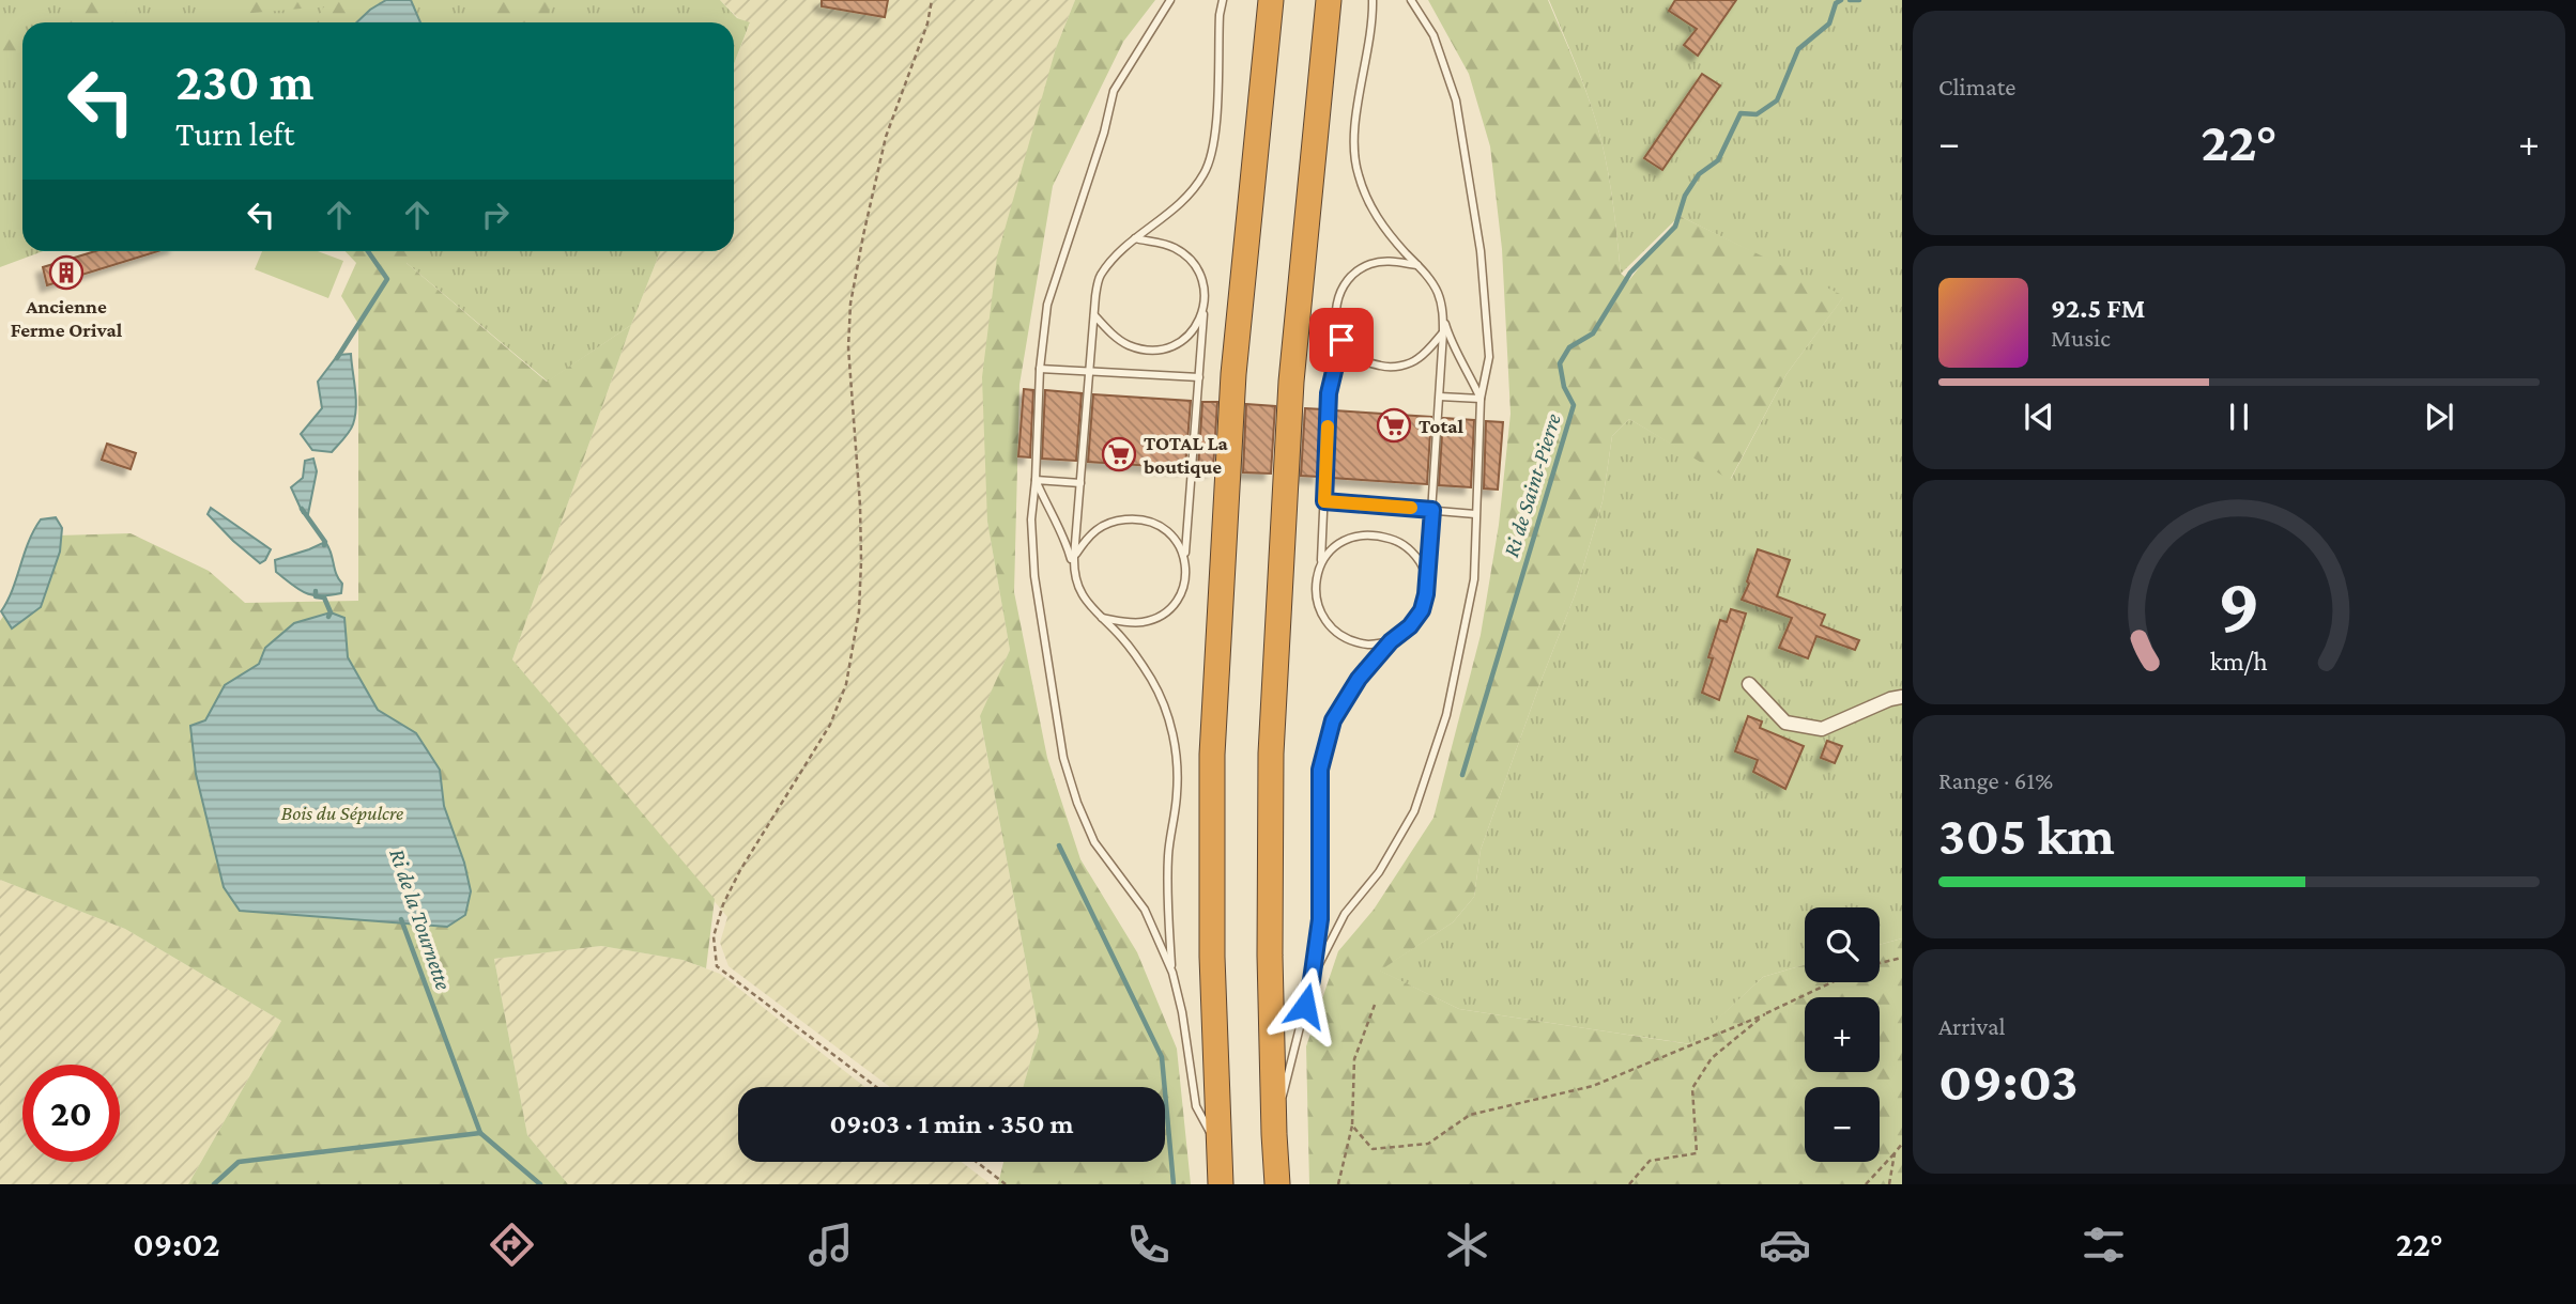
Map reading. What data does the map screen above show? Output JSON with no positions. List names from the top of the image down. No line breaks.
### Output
{"water":["Ri de Saint-Pierre","Ri de la Tournette"],"parks":["Bois du Sépulcre"],"places":{"building":["Ancienne Ferme Orival"],"supermarket":["Total","TOTAL La boutique"]},"page":{"tile":["Climate",["Range · 61%","305 km"],["Arrival","09:03"]],"turn":["230 m","Turn left"],"heat":["−","22°","+"],"song":["92.5 FM","Music"],"map_buttons":["+","−"],"limit":"20","trip":"09:03 · 1 min · 350 m","tabs":["09:02","22°"],"gauge":["9","km/h"]}}
